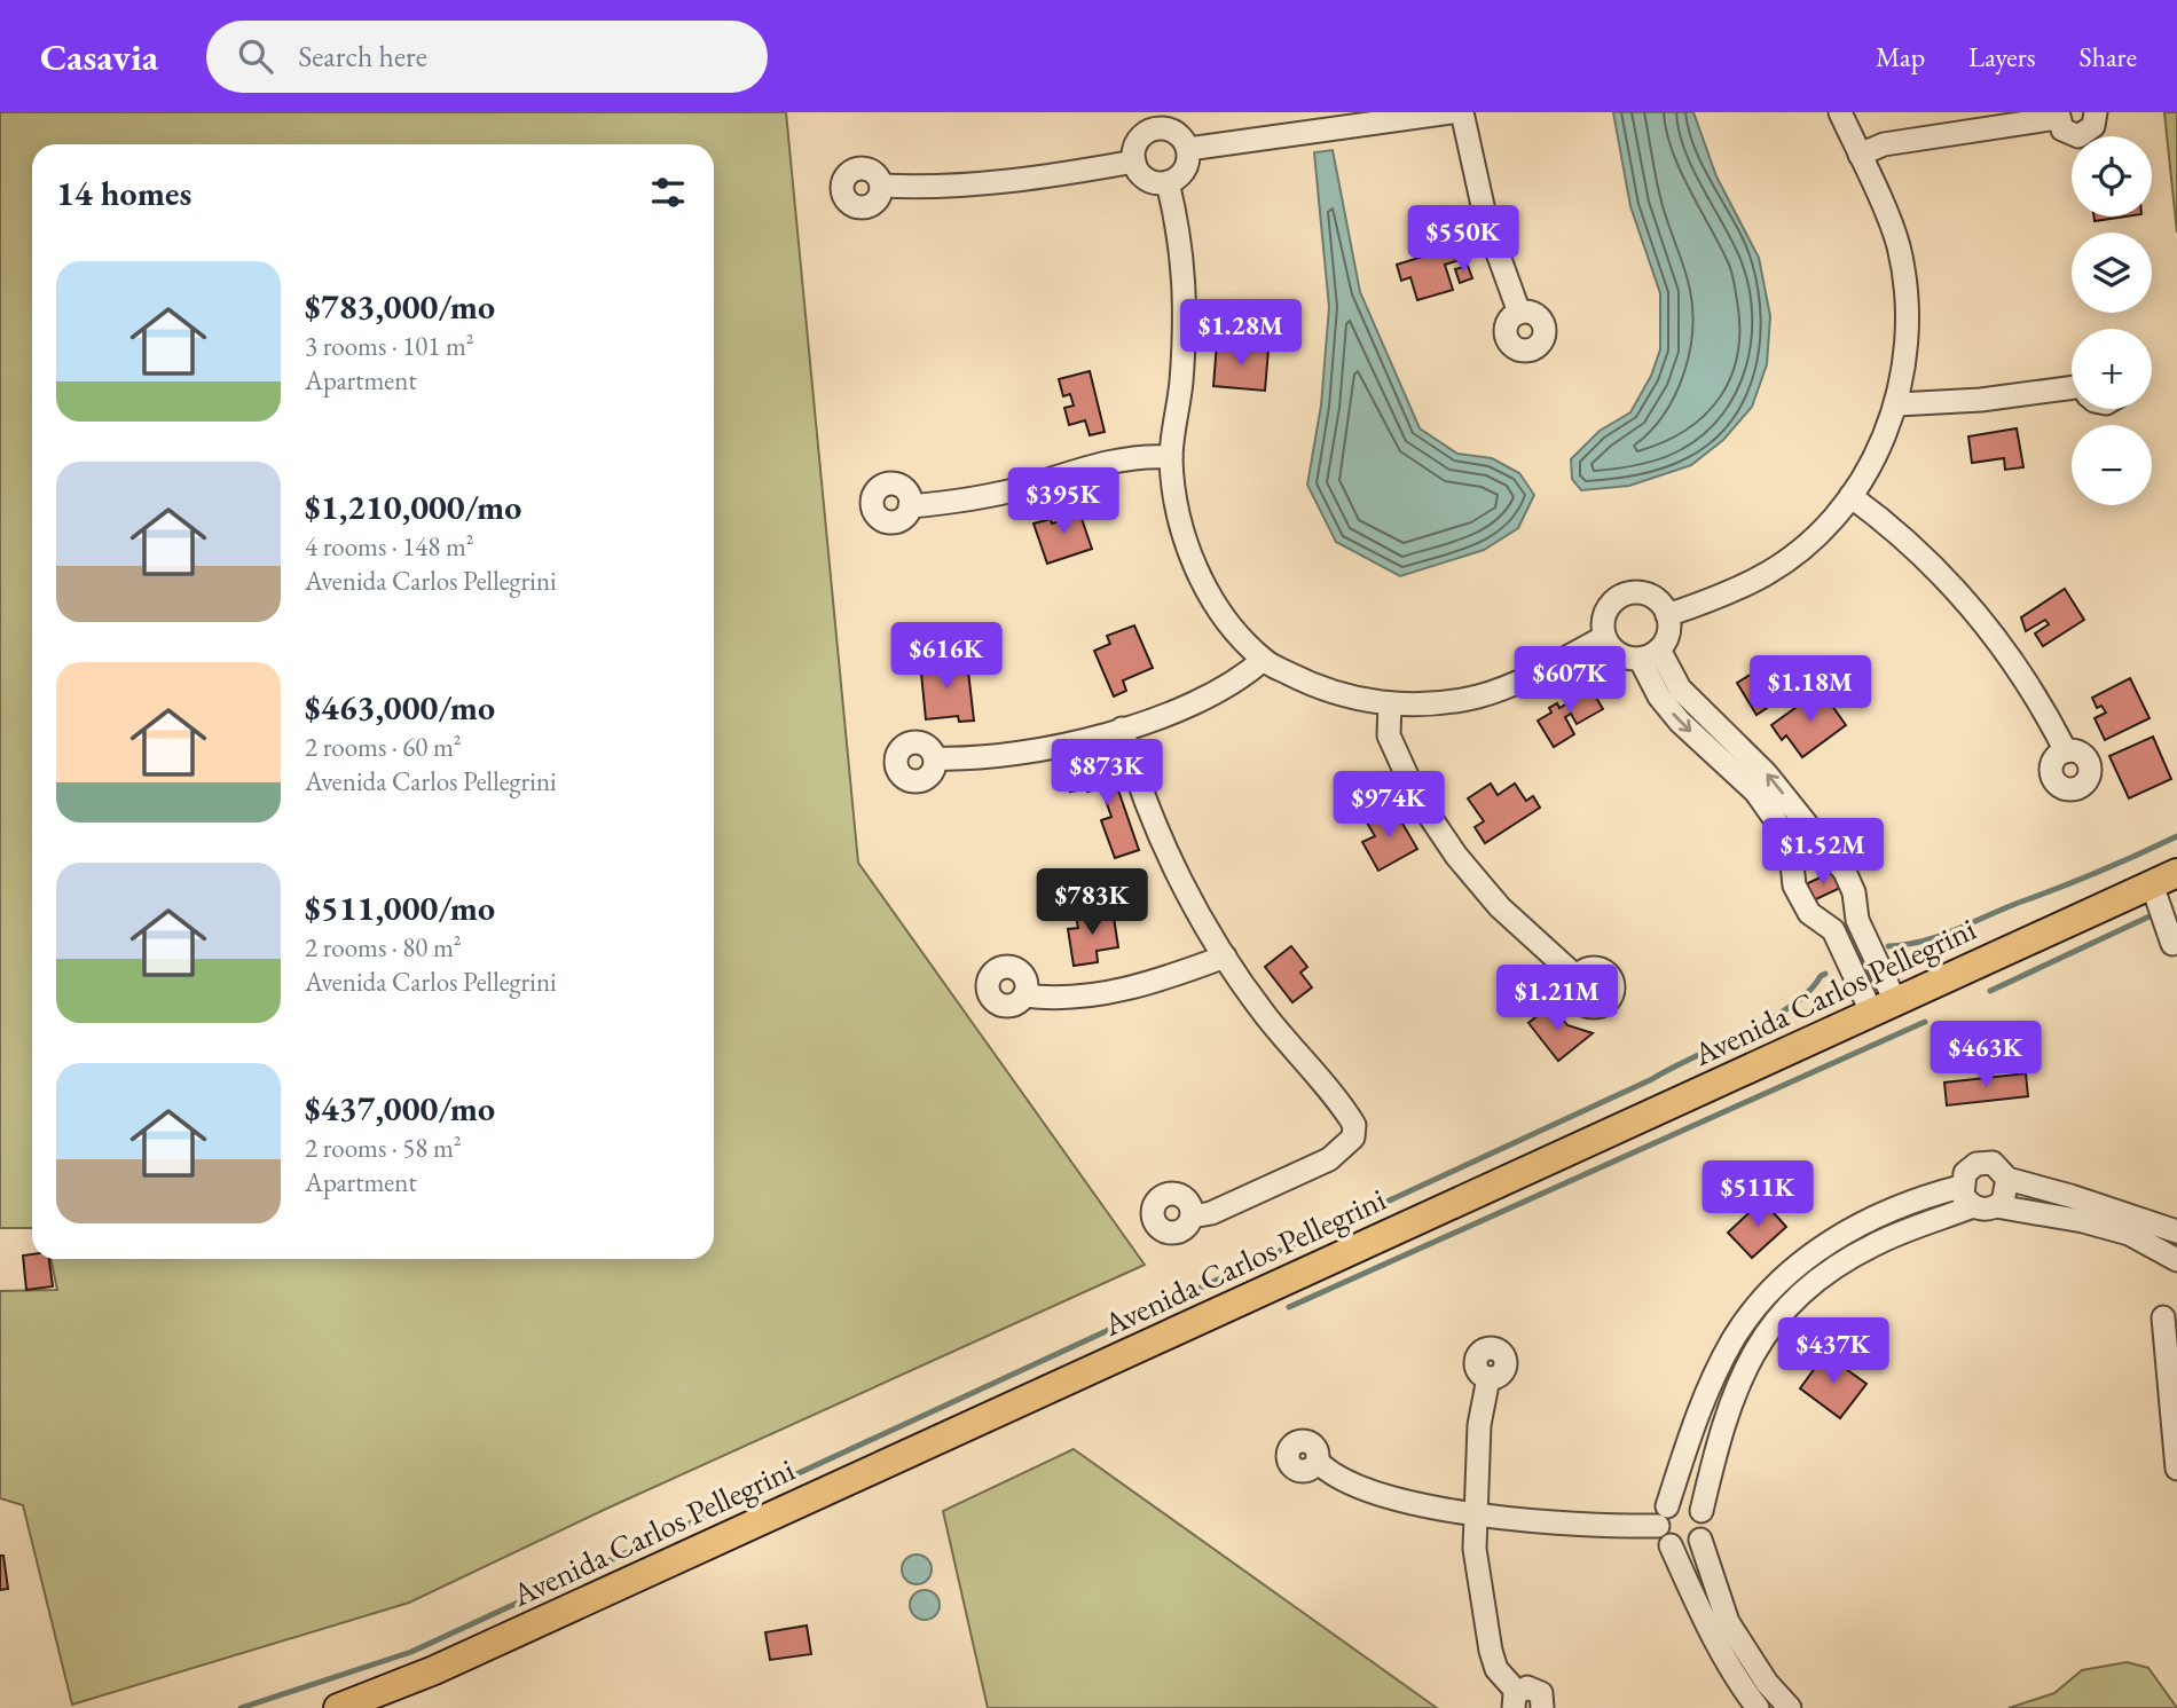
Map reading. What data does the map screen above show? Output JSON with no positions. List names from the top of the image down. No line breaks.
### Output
{"streets":{"main road":["Avenida Carlos Pellegrini"]},"page":{"header":"Casavia","search":"Search here","nav":["Map","Layers","Share"],"map_buttons":["+","−"],"heading":"14 homes","price":["$550K","$1.28M","$395K","$616K","$607K","$1.18M","$873K","$974K","$1.52M","$783K","$1.21M","$463K","$511K","$437K"],"list":[{"name":"$783,000/mo","note":"3 rooms · 101 m² · Apartment"},{"name":"$1,210,000/mo","note":"4 rooms · 148 m² · Avenida Carlos Pellegrini"},{"name":"$463,000/mo","note":"2 rooms · 60 m² · Avenida Carlos Pellegrini"},{"name":"$511,000/mo","note":"2 rooms · 80 m² · Avenida Carlos Pellegrini"},{"name":"$437,000/mo","note":"2 rooms · 58 m² · Apartment"}]}}
